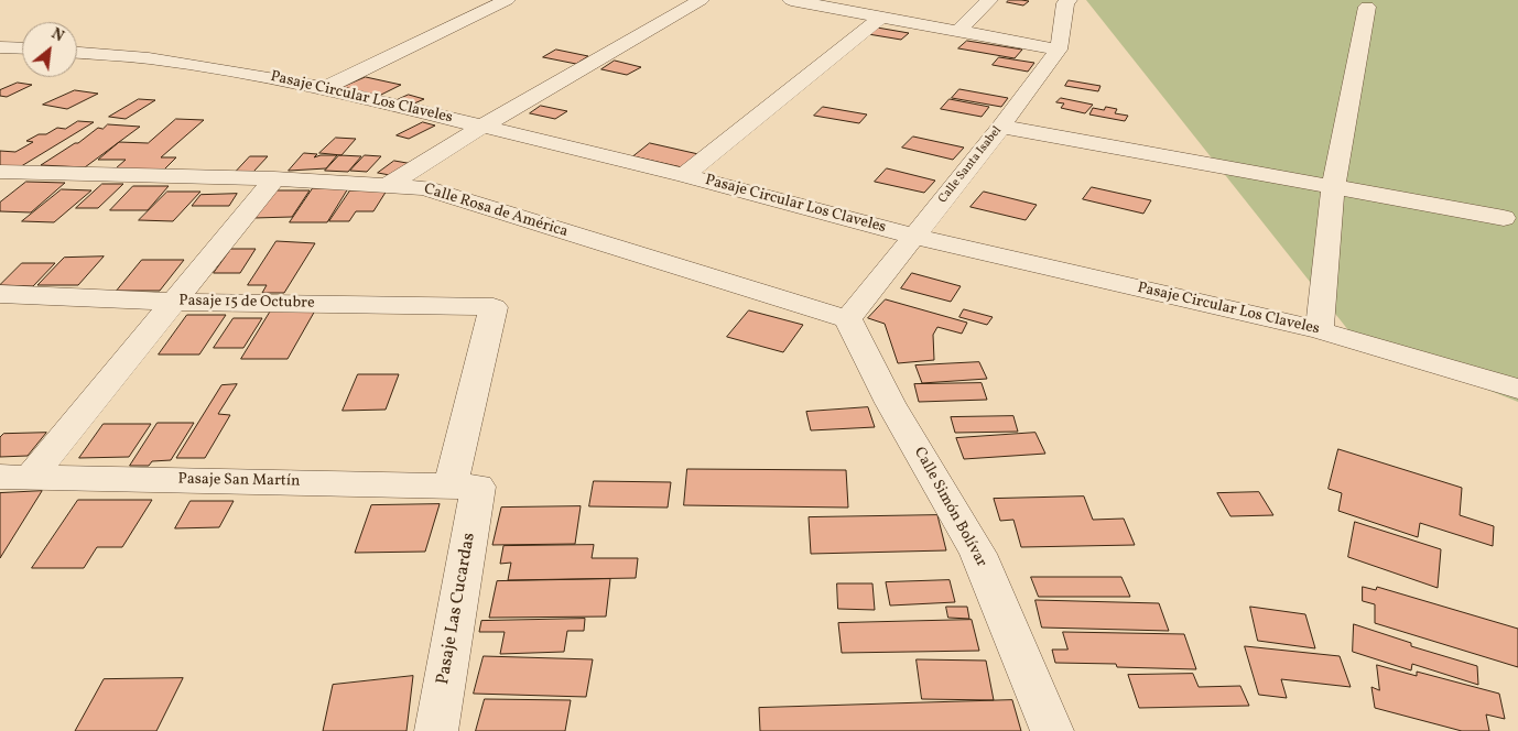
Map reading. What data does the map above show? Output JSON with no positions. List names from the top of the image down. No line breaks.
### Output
{"streets":{"street":["Pasaje Circular Los Claveles","Calle Santa Isabel","Calle Rosa de América","Pasaje 15 de Octubre","Pasaje San Martín","Calle Simón Bolívar","Pasaje Las Cucardas"]},"crossings":[["Pasaje Circular Los Claveles","Calle Santa Isabel"],["Calle Santa Isabel","Calle Rosa de América"],["Calle Santa Isabel","Calle Simón Bolívar"],["Calle Rosa de América","Calle Simón Bolívar"],["Pasaje 15 de Octubre","Pasaje Las Cucardas"],["Pasaje San Martín","Pasaje Las Cucardas"]],"north":"top right"}
